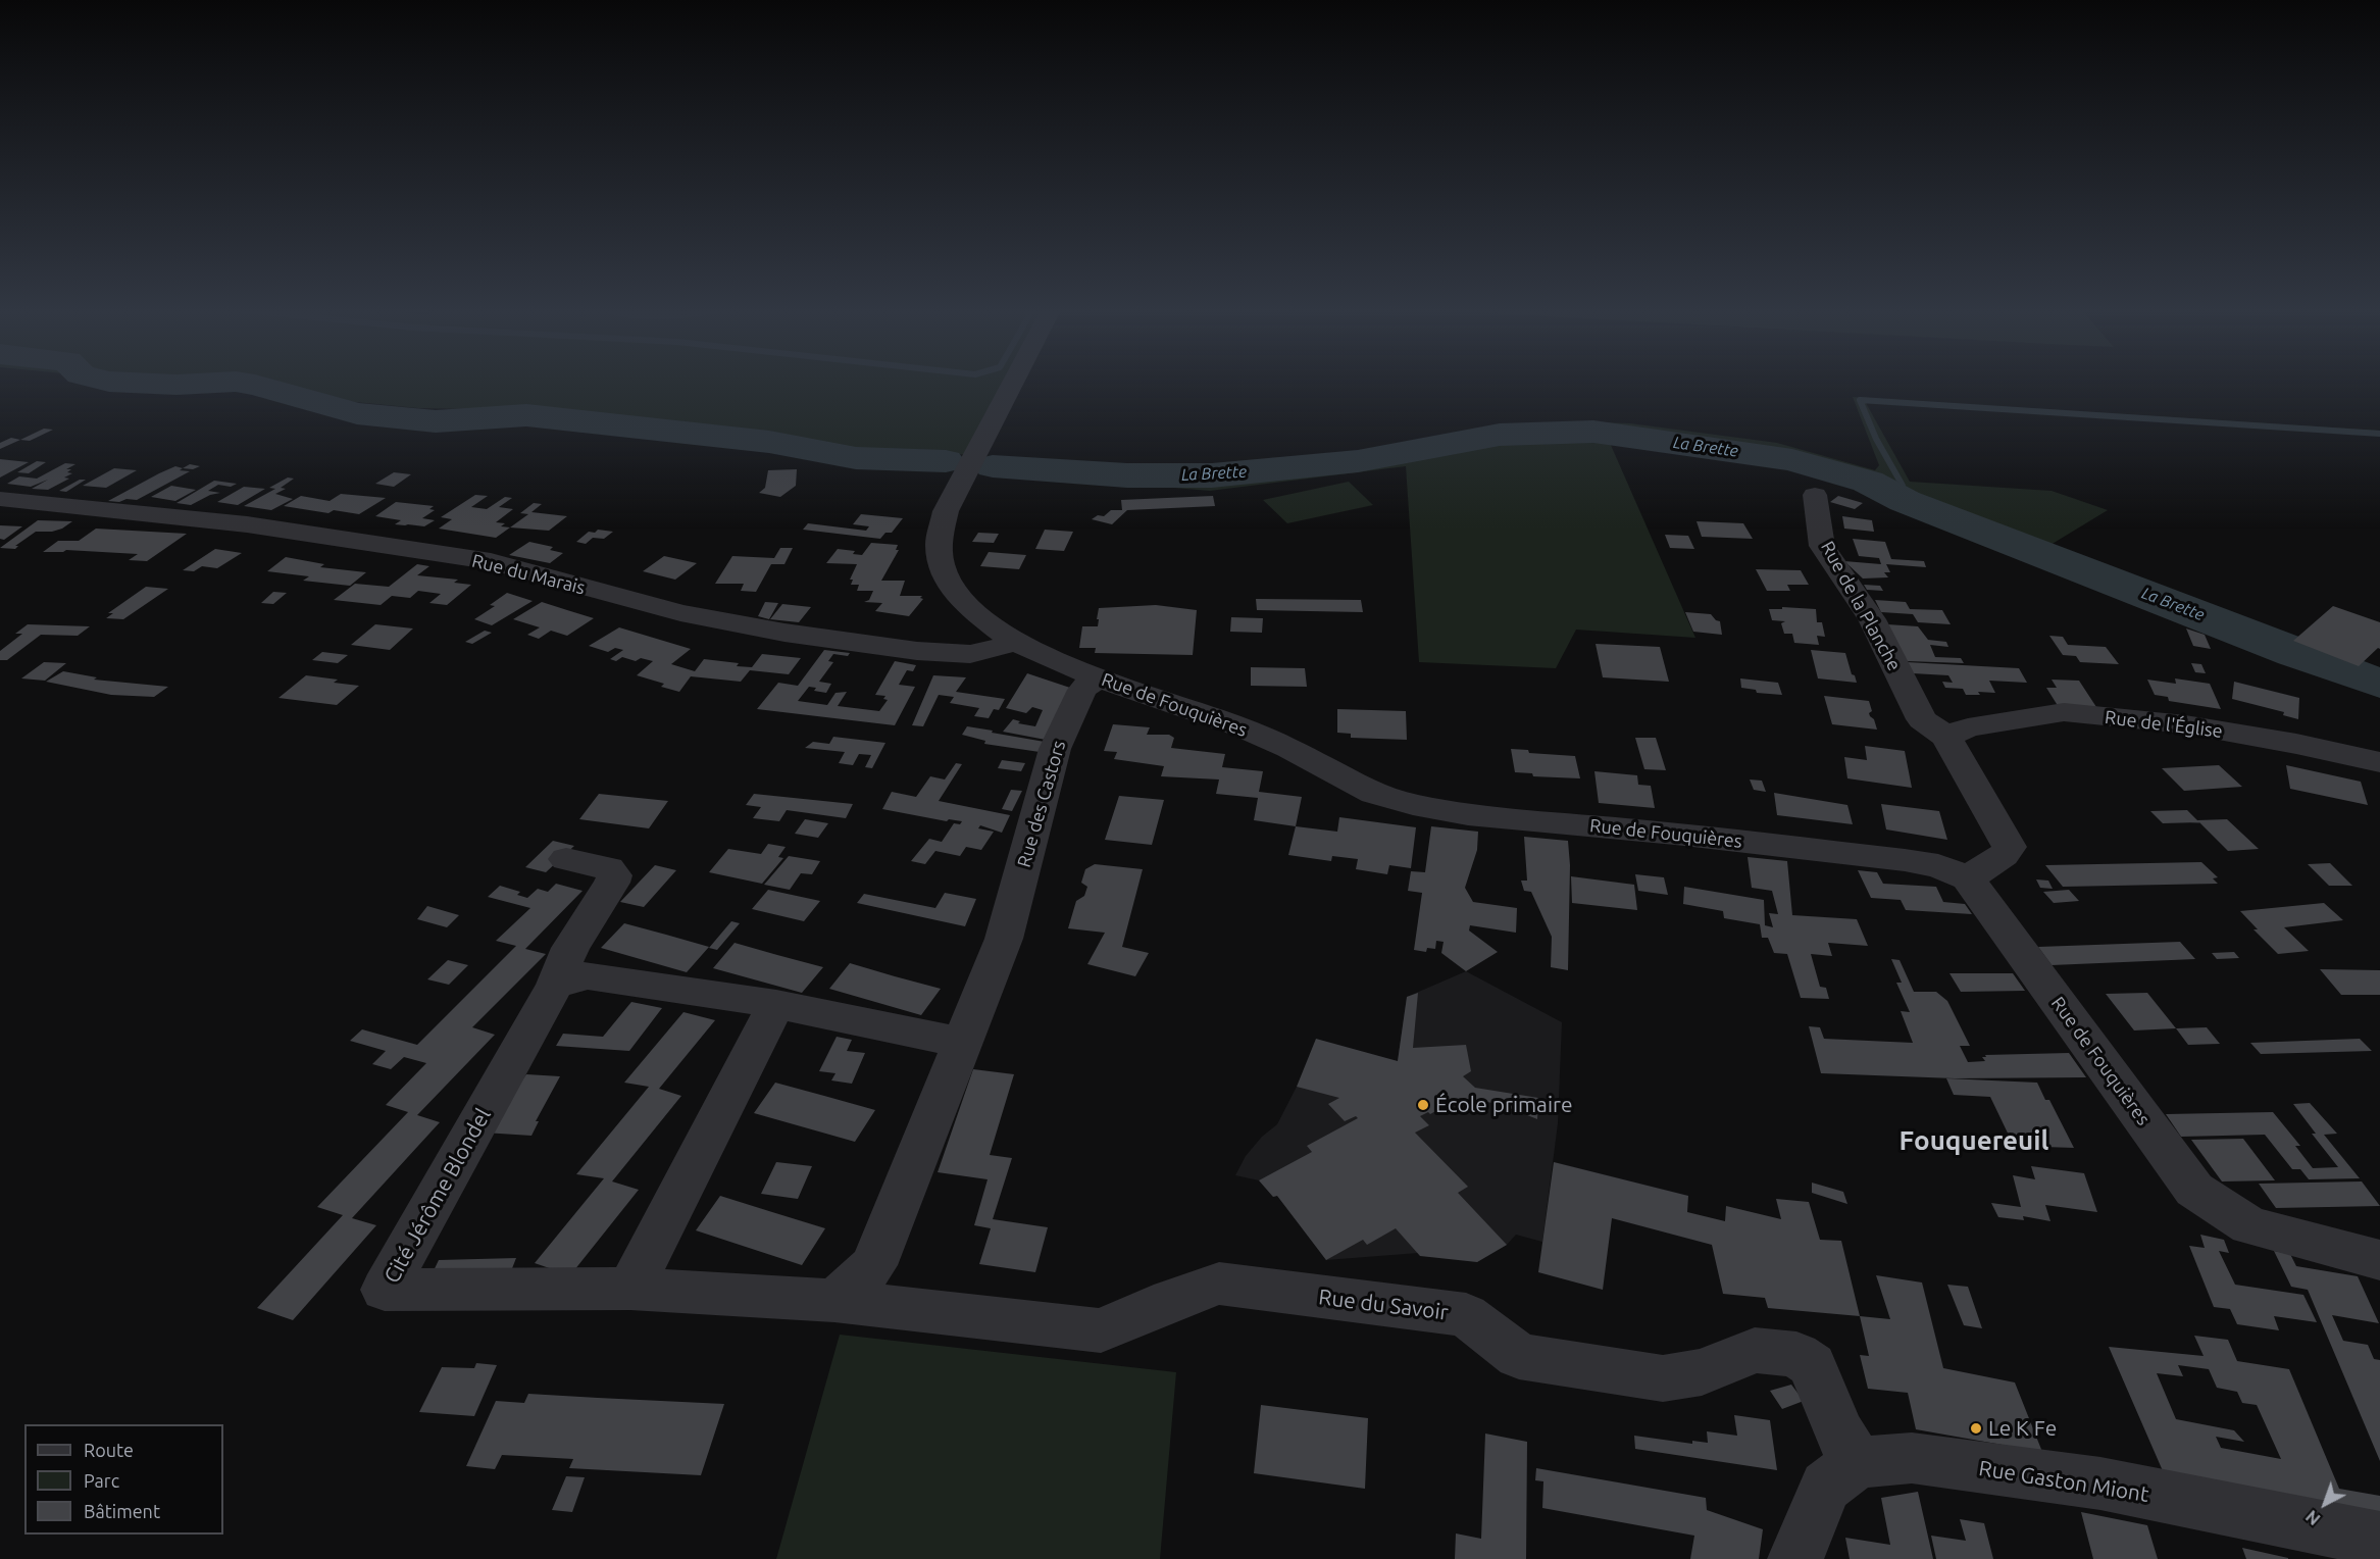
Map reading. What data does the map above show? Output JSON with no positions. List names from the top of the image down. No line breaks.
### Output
{"streets":{"street":["Rue du Marais","Rue de la Planche","Rue de Fouquières","Rue de l'Église","Rue des Castors","Cité Jérôme Blondel","Rue du Savoir","Rue Gaston Miont"]},"crossings":[["Rue du Marais","Rue de Fouquières"],["Rue de la Planche","Rue de l'Église"],["Rue de Fouquières","Rue des Castors"],["Cité Jérôme Blondel","Rue du Savoir"],["Rue du Savoir","Rue Gaston Miont"]],"districts":["Fouquereuil"],"water":["La Brette"],"places":["École primaire","Le K Fe"],"legend":["Route","Parc","Bâtiment"],"north":"bottom left"}
